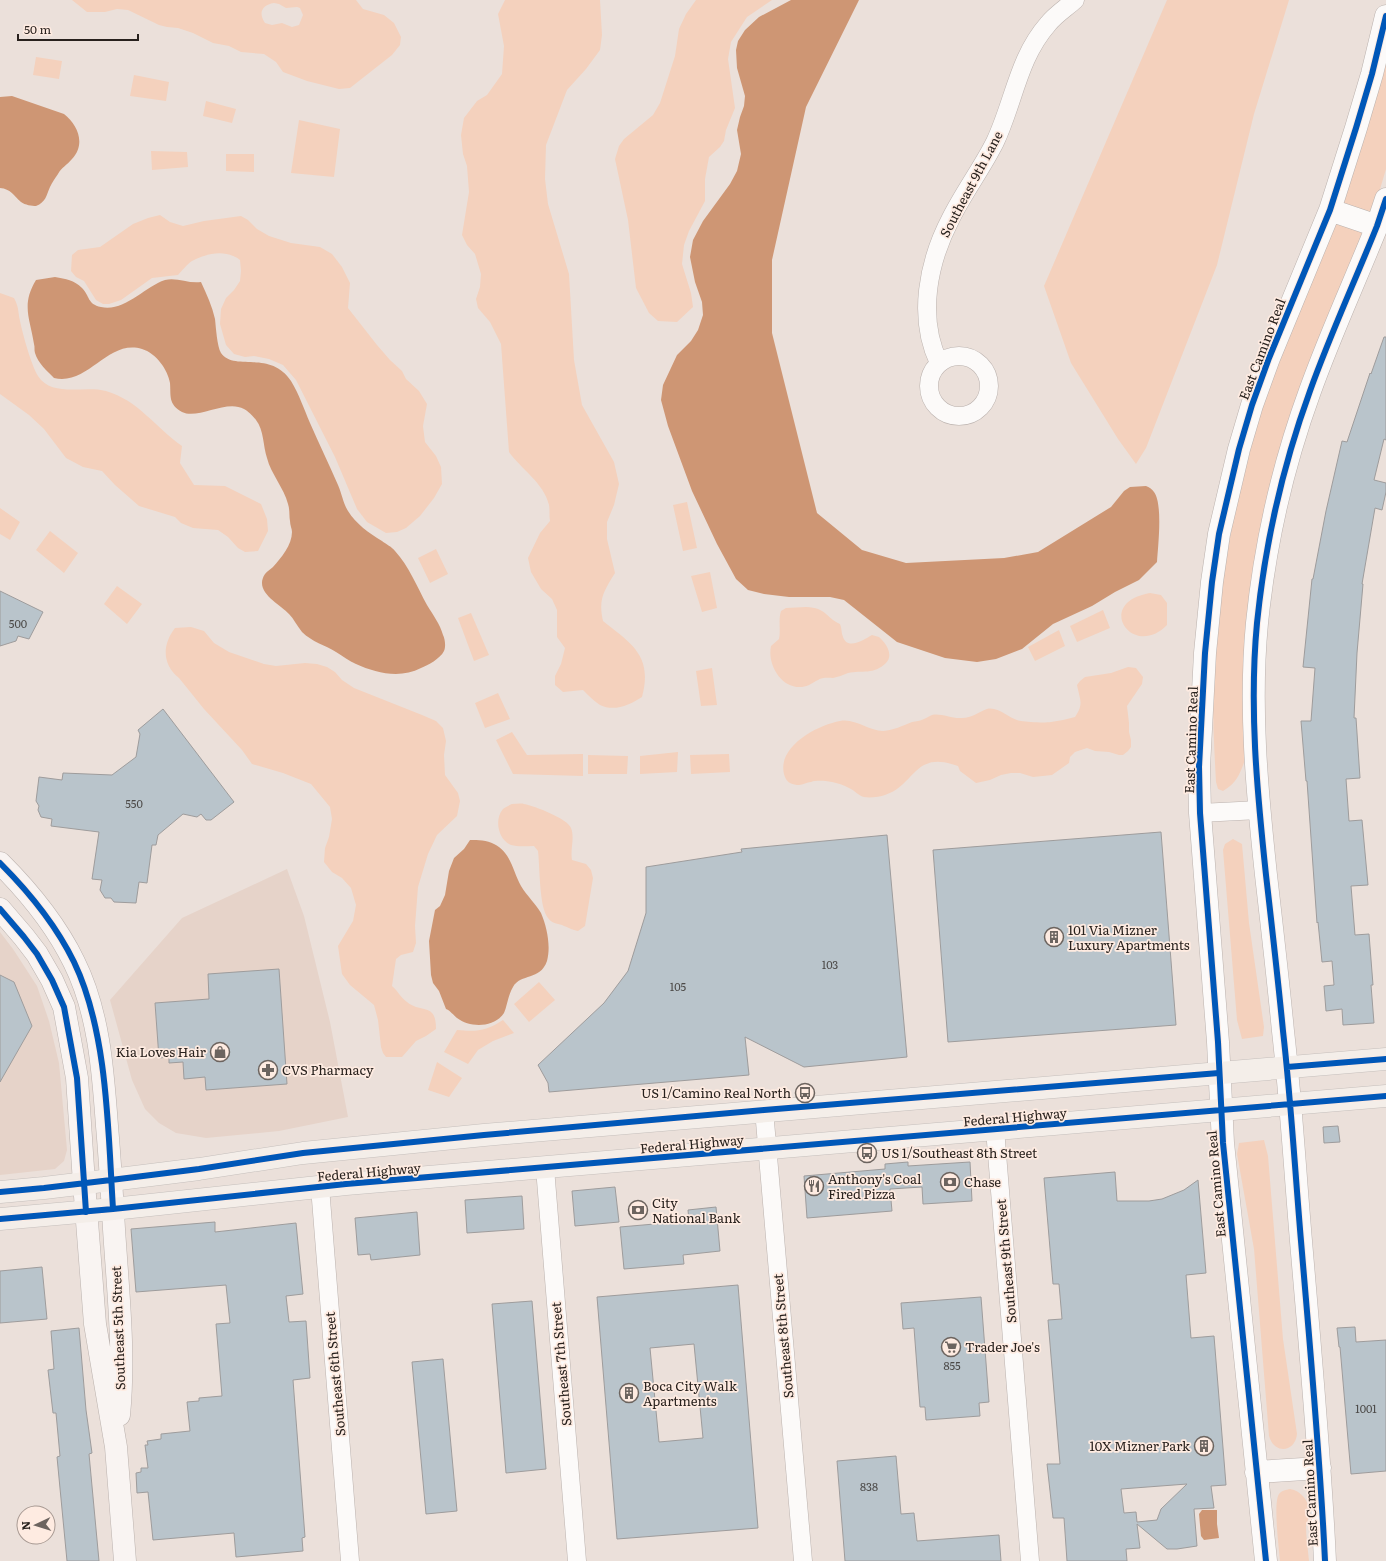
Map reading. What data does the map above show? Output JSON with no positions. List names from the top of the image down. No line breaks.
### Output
{"streets":{"main road":["Federal Highway","Southeast 5th Street"],"street":["Southeast 9th Lane","East Camino Real","Southeast 9th Street","Southeast 8th Street","Southeast 7th Street","Southeast 6th Street"]},"crossings":[["East Camino Real","Federal Highway"],["Federal Highway","Southeast 9th Street"],["Federal Highway","Southeast 5th Street"],["Federal Highway","Southeast 8th Street"],["Federal Highway","Southeast 7th Street"],["Federal Highway","Southeast 6th Street"]],"places":{"building":["101 Via Mizner Luxury Apartments","Boca City Walk Apartments","10X Mizner Park"],"shop":["Kia Loves Hair"],"pharmacy":["CVS Pharmacy"],"bus stop":["US 1/Camino Real North","US 1/Southeast 8th Street"],"bank":["Chase","City National Bank"],"restaurant":["Anthony's Coal Fired Pizza"],"supermarket":["Trader Joe's"]},"house_numbers":["500","550","103","105","855","1001","838"],"scale_bar":"50 m","north":"left"}
